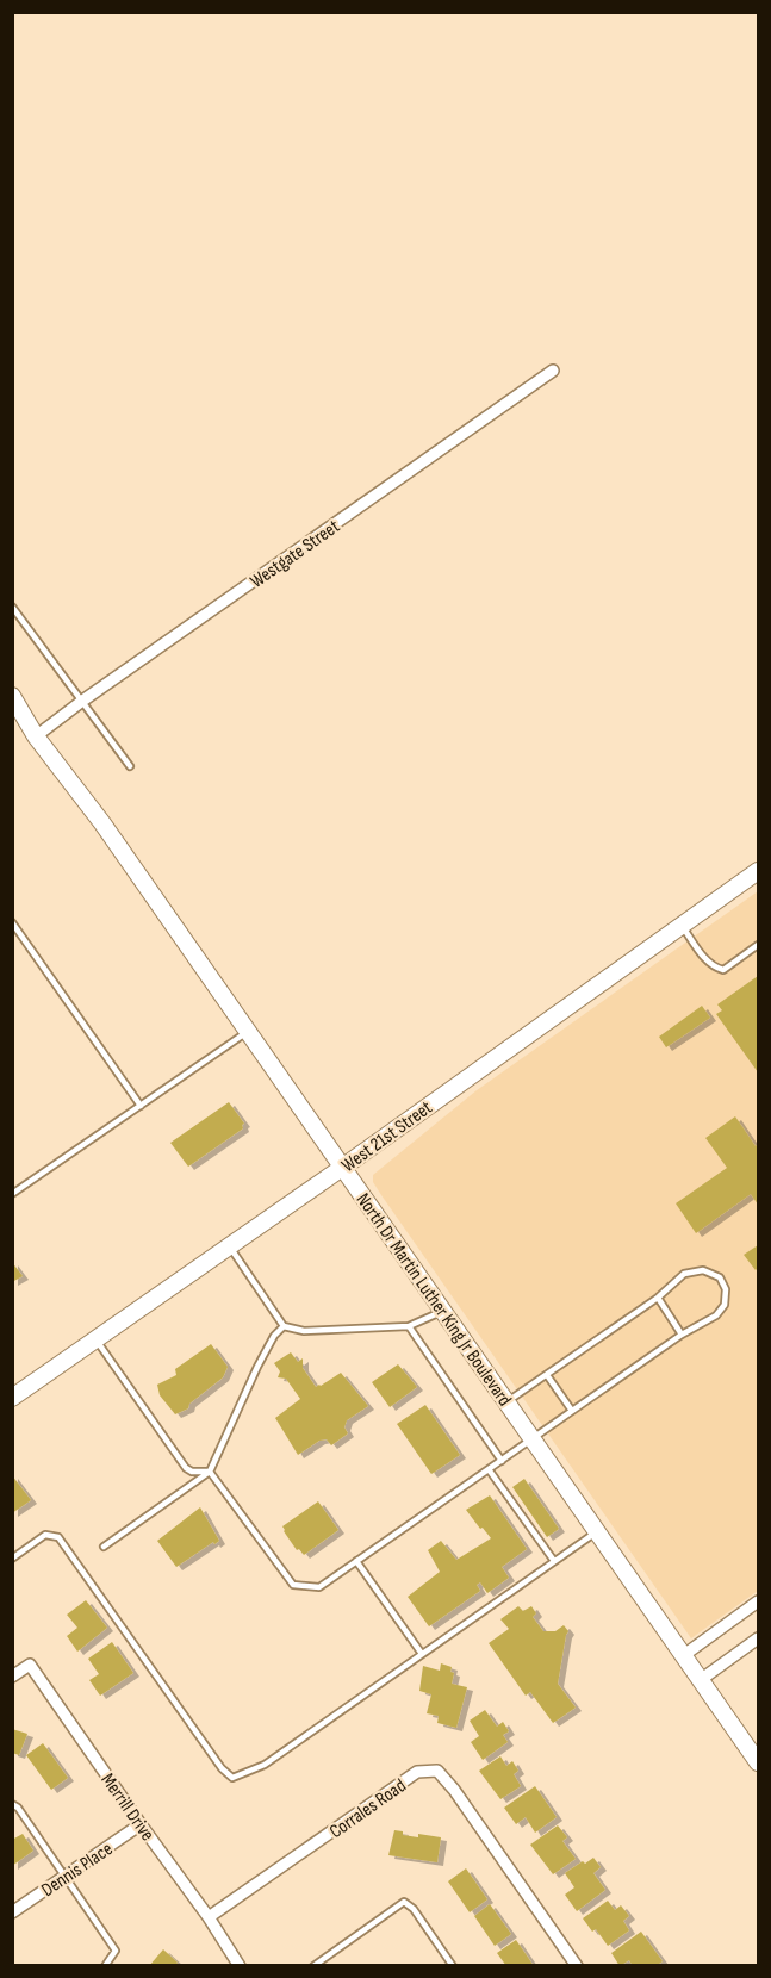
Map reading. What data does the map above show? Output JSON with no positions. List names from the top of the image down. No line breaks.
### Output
{"streets":{"street":["Westgate Street","West 21st Street","North Dr Martin Luther King Jr Boulevard","Merrill Drive","Corrales Road","Dennis Place"]},"crossings":[["Westgate Street","North Dr Martin Luther King Jr Boulevard"],["West 21st Street","North Dr Martin Luther King Jr Boulevard"],["Merrill Drive","Corrales Road"],["Merrill Drive","Dennis Place"]]}
